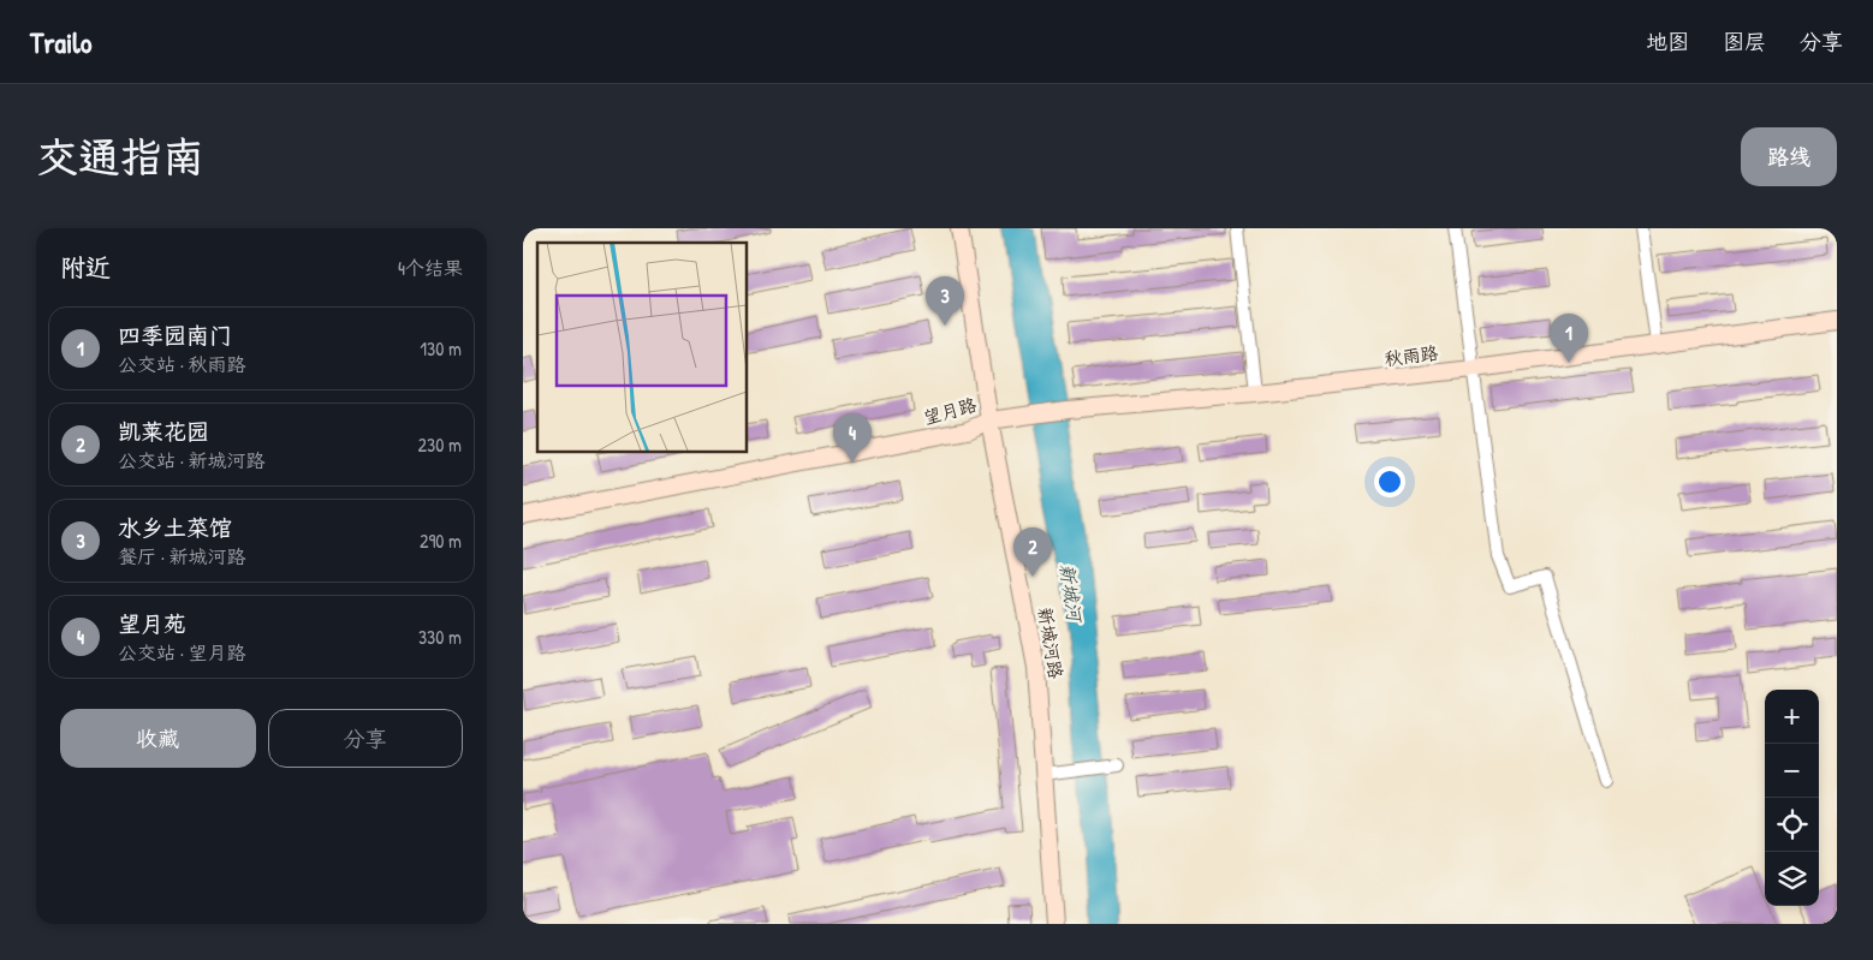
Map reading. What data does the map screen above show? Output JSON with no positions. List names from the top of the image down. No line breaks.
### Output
{"streets":{"street":["秋雨路","望月路","新城河路"]},"crossings":[["秋雨路","望月路"],["秋雨路","新城河路"],["望月路","新城河路"]],"water":["新城河"],"page":{"header":"Trailo","nav":["地图","图层","分享"],"buttons":["路线",["收藏","分享"]],"title":"交通指南","heading":["附近","4个结果"],"pins":["3","1","4","2"],"list":[{"mark":"1","name":"四季园南门","note":"公交站 · 秋雨路","value":"130 m"},{"mark":"2","name":"凯莱花园","note":"公交站 · 新城河路","value":"230 m"},{"mark":"3","name":"水乡土菜馆","note":"餐厅 · 新城河路","value":"290 m"},{"mark":"4","name":"望月苑","note":"公交站 · 望月路","value":"330 m"}],"map_buttons":["+","−"]}}
